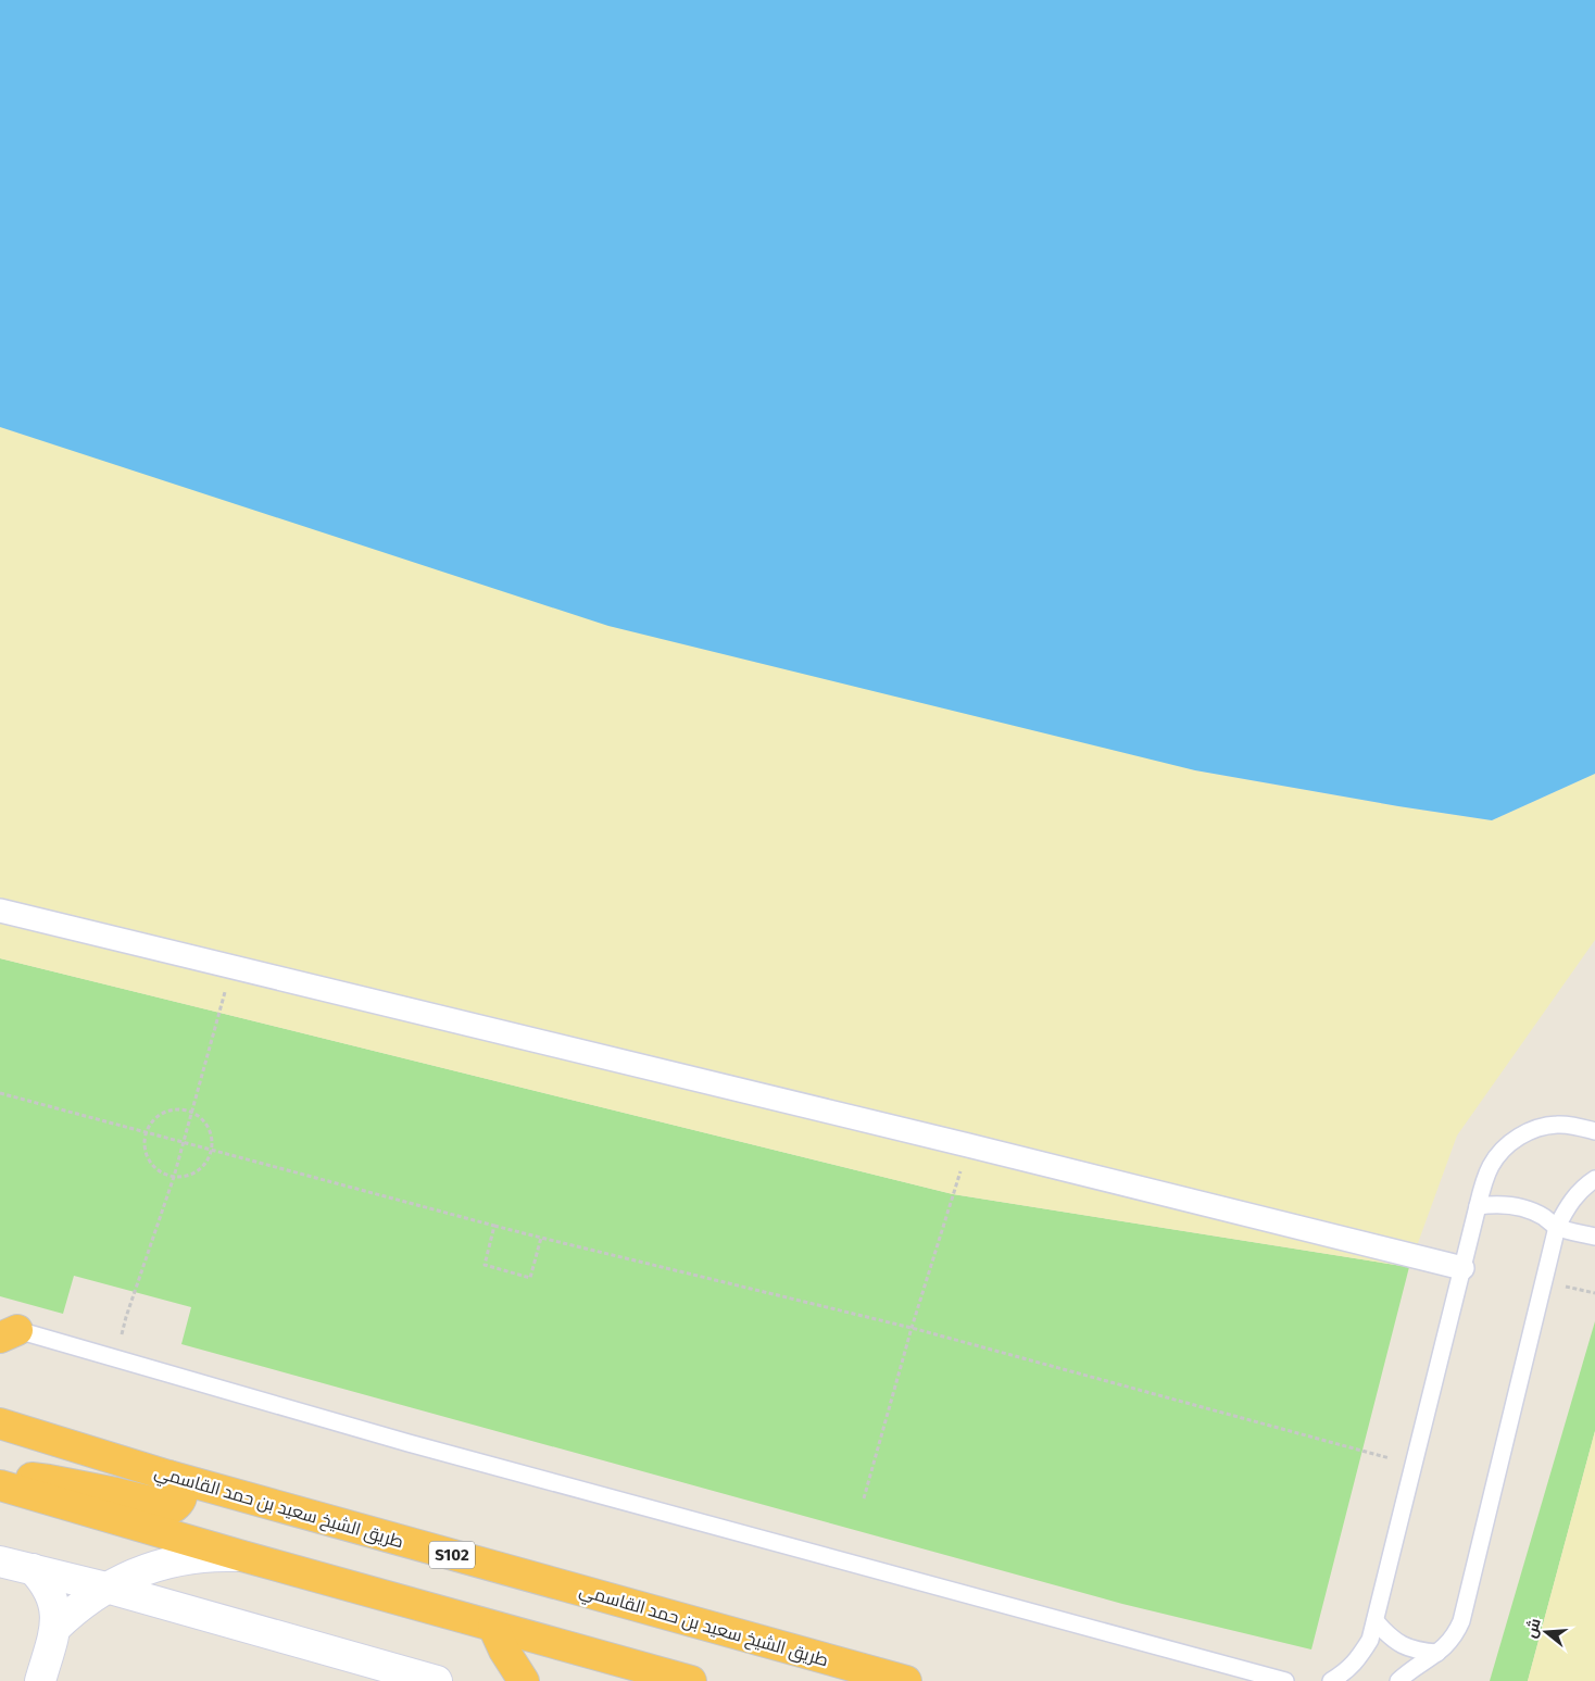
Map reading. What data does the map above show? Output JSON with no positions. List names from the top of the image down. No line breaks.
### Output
{"streets":{"highway":["طريق الشيخ سعيد بن حمد القاسمي","S102"]},"north":"left"}
